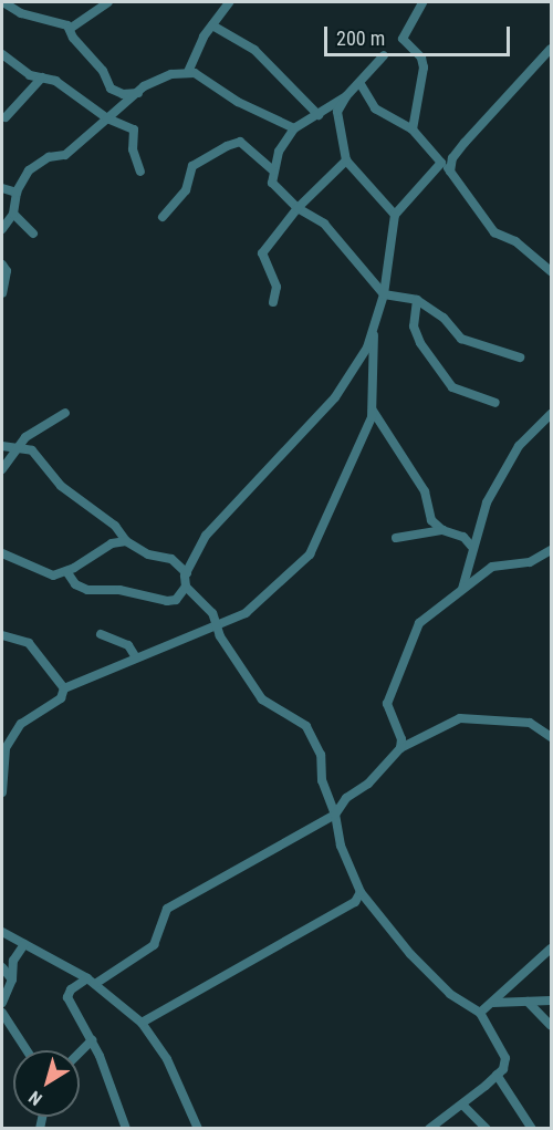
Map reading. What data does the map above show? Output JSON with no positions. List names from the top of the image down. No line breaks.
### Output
{"scale_bar":"200 m","north":"bottom left"}
